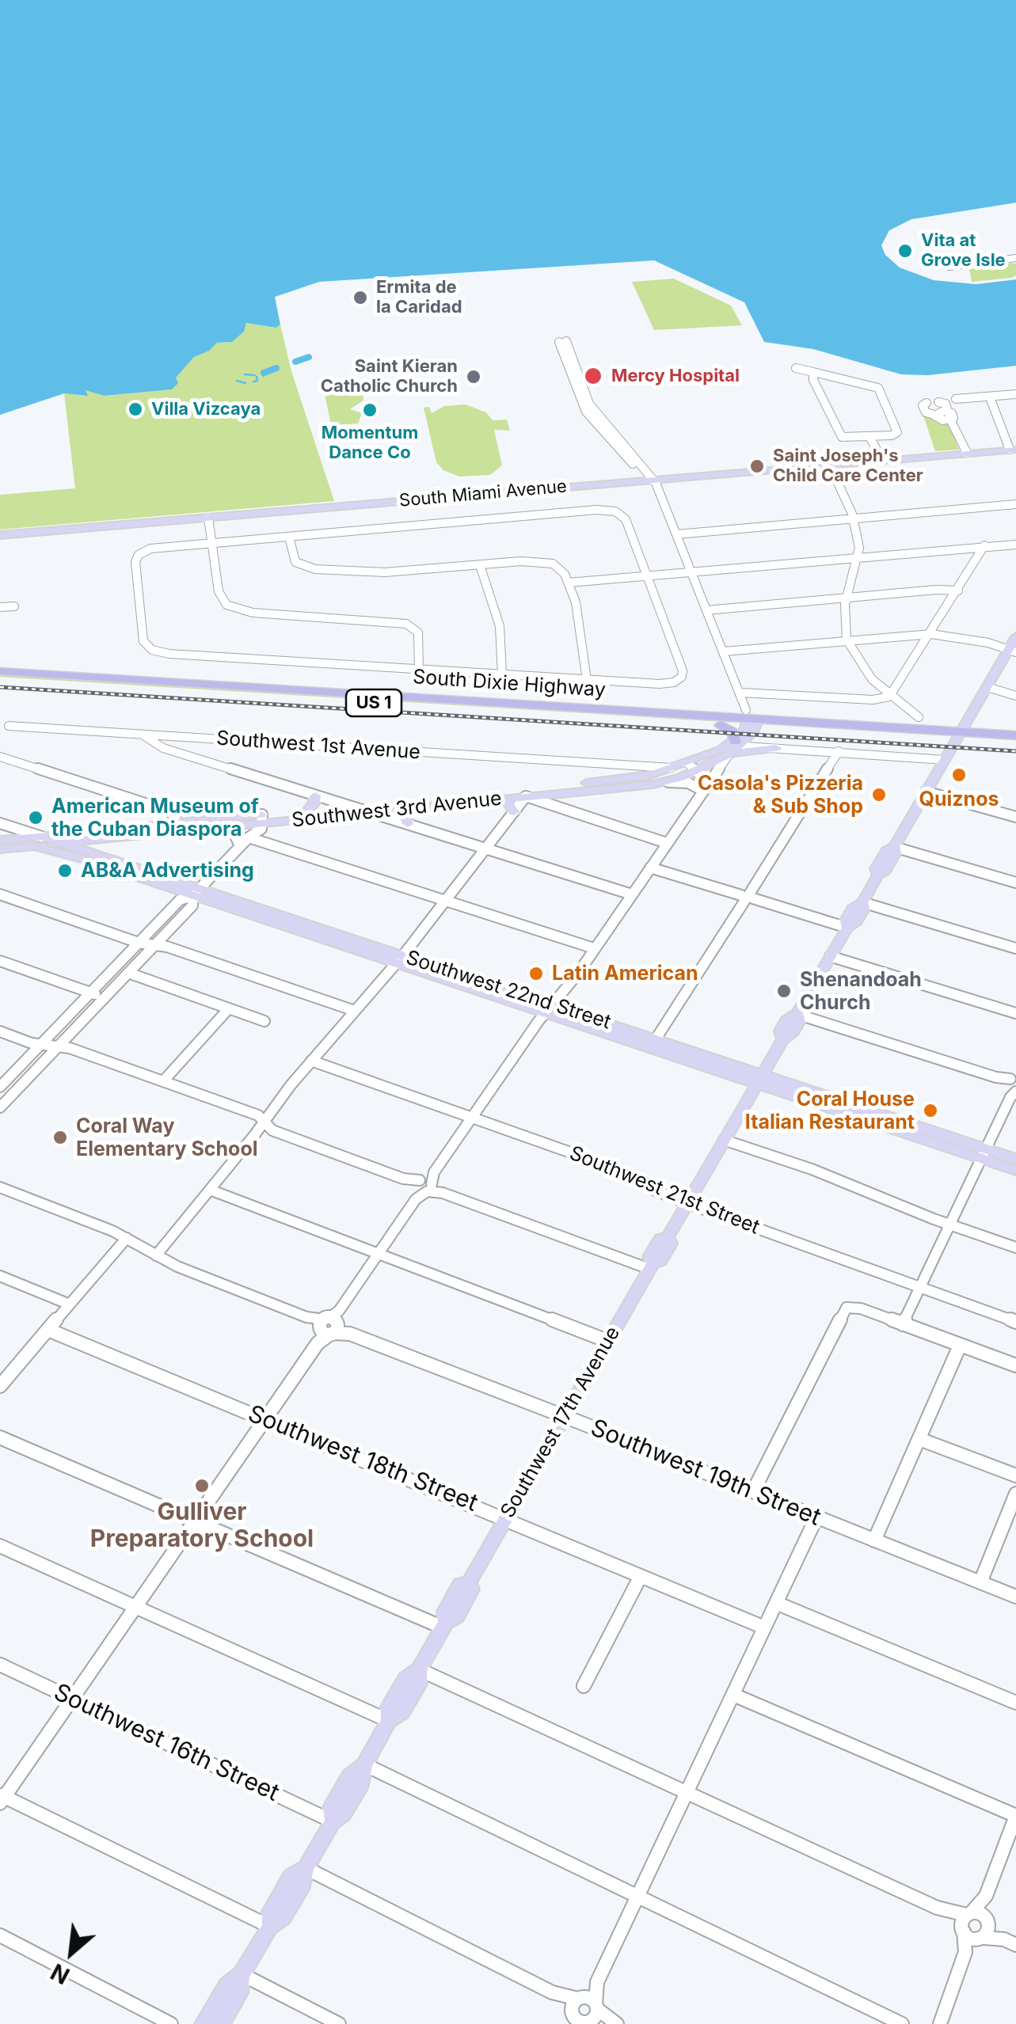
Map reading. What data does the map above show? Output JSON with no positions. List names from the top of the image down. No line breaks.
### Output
{"streets":{"highway":["South Dixie Highway","US 1"],"main road":["South Miami Avenue","Southwest 3rd Avenue","Southwest 22nd Street","Southwest 17th Avenue"],"street":["Southwest 1st Avenue","Southwest 21st Street","Southwest 18th Street","Southwest 19th Street","Southwest 16th Street"]},"crossings":[["South Dixie Highway","Southwest 17th Avenue"],["Southwest 1st Avenue","Southwest 3rd Avenue"],["Southwest 3rd Avenue","Southwest 22nd Street"],["Southwest 22nd Street","Southwest 17th Avenue"],["Southwest 21st Street","Southwest 17th Avenue"],["Southwest 17th Avenue","Southwest 18th Street"],["Southwest 17th Avenue","Southwest 19th Street"],["Southwest 17th Avenue","Southwest 16th Street"]],"places":["Vita at Grove Isle","Ermita de la Caridad","Mercy Hospital","Saint Kieran Catholic Church","Villa Vizcaya","Momentum Dance Co","Saint Joseph's Child Care Center","Quiznos","Casola's Pizzeria & Sub Shop","American Museum of the Cuban Diaspora","AB&A Advertising","Latin American","Shenandoah Church","Coral House Italian Restaurant","Coral Way Elementary School","Gulliver Preparatory School"],"north":"bottom left"}
